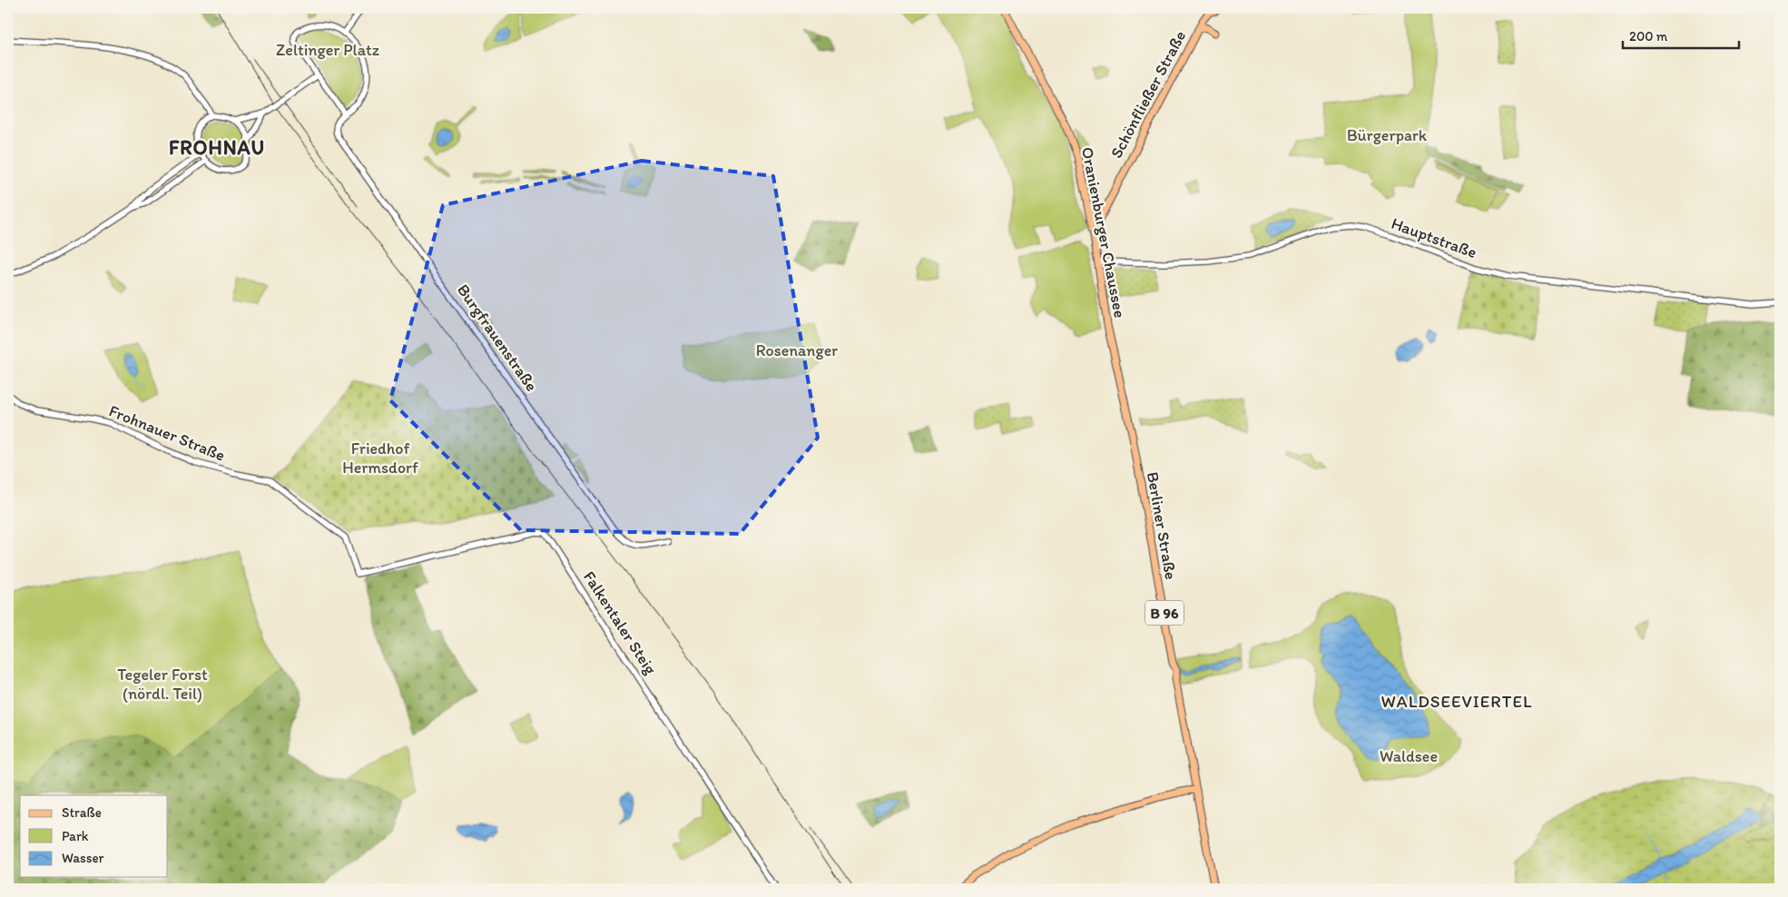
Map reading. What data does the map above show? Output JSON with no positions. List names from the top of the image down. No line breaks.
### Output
{"streets":{"main road":["Schönfließer Straße","Oranienburger Chaussee","Berliner Straße","B 96"],"street":["Hauptstraße","Burgfrauenstraße","Frohnauer Straße","Falkentaler Steig"]},"crossings":[["Schönfließer Straße","Oranienburger Chaussee"],["Oranienburger Chaussee","Hauptstraße"],["Oranienburger Chaussee","Berliner Straße"],["Frohnauer Straße","Falkentaler Steig"]],"districts":["FROHNAU","WALDSEEVIERTEL"],"parks":["Zeltinger Platz","Bürgerpark","Rosenanger","Friedhof Hermsdorf","Tegeler Forst (nördl. Teil)","Waldsee"],"legend":["Straße","Park","Wasser"],"scale_bar":"200 m"}
